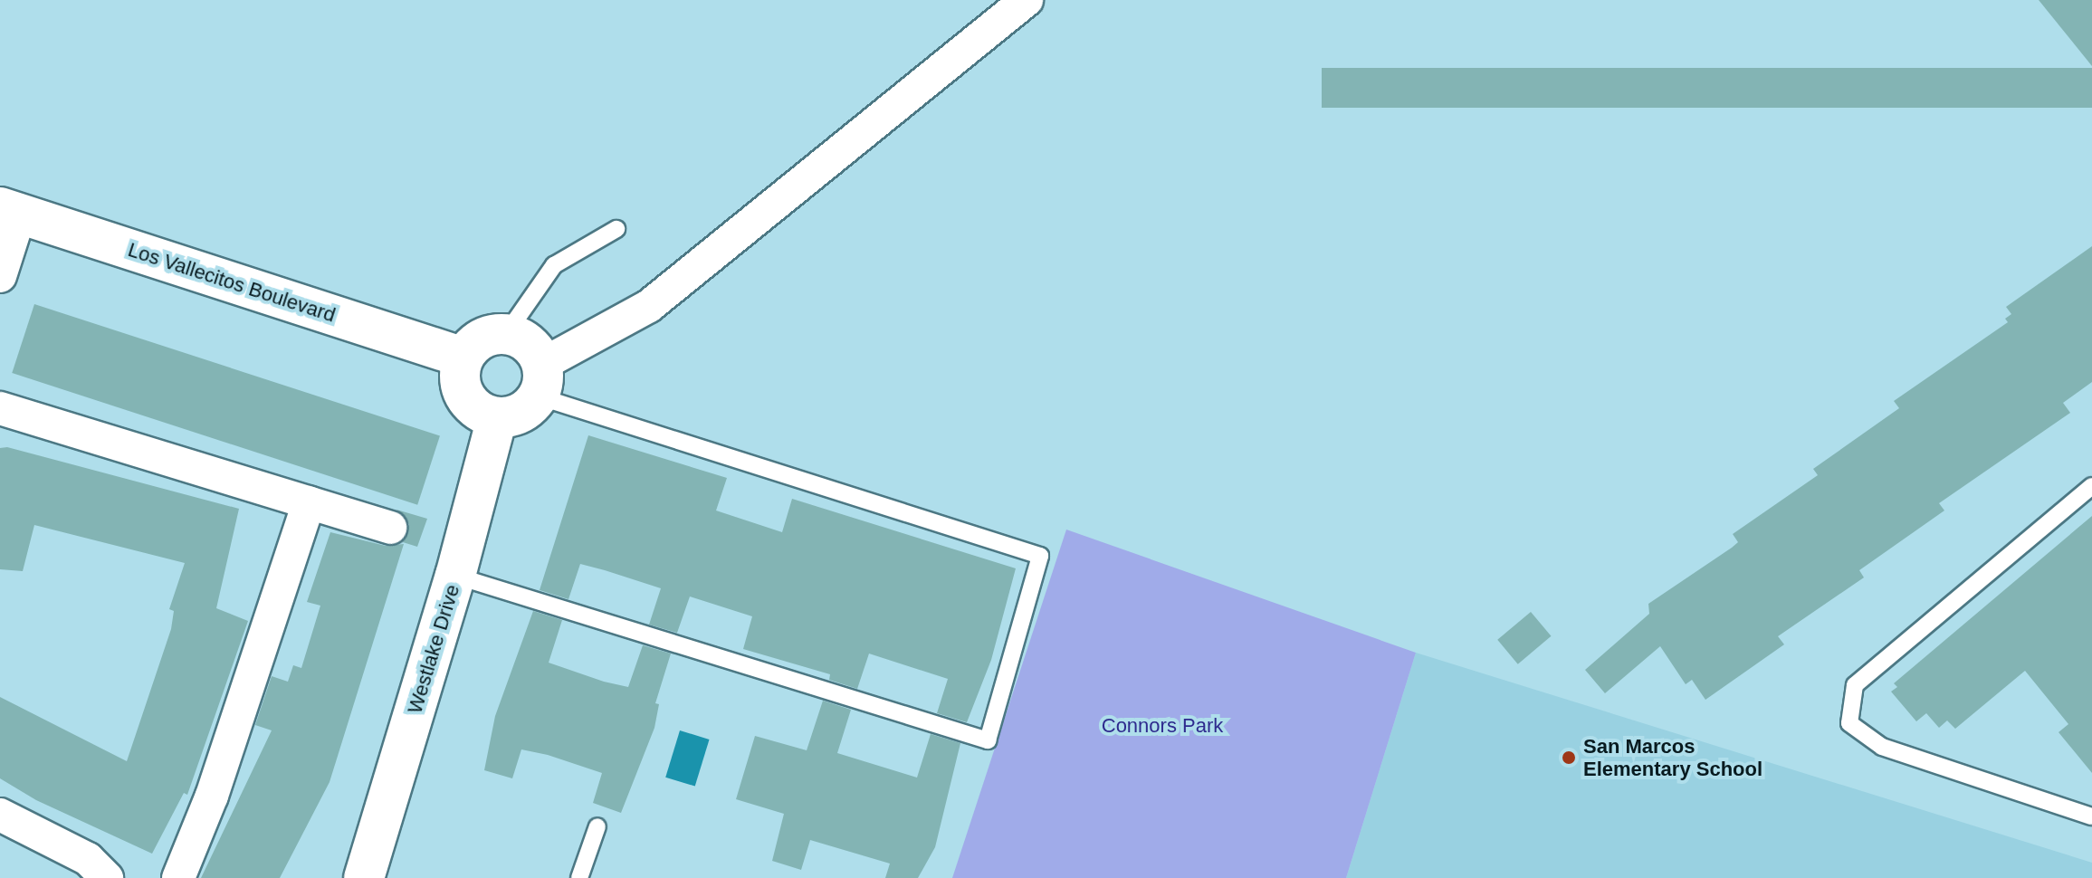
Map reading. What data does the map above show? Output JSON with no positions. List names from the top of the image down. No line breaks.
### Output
{"streets":{"street":["Los Vallecitos Boulevard","Westlake Drive"]},"crossings":[["Los Vallecitos Boulevard","Westlake Drive"]],"parks":["Connors Park"],"places":["San Marcos Elementary School"]}
